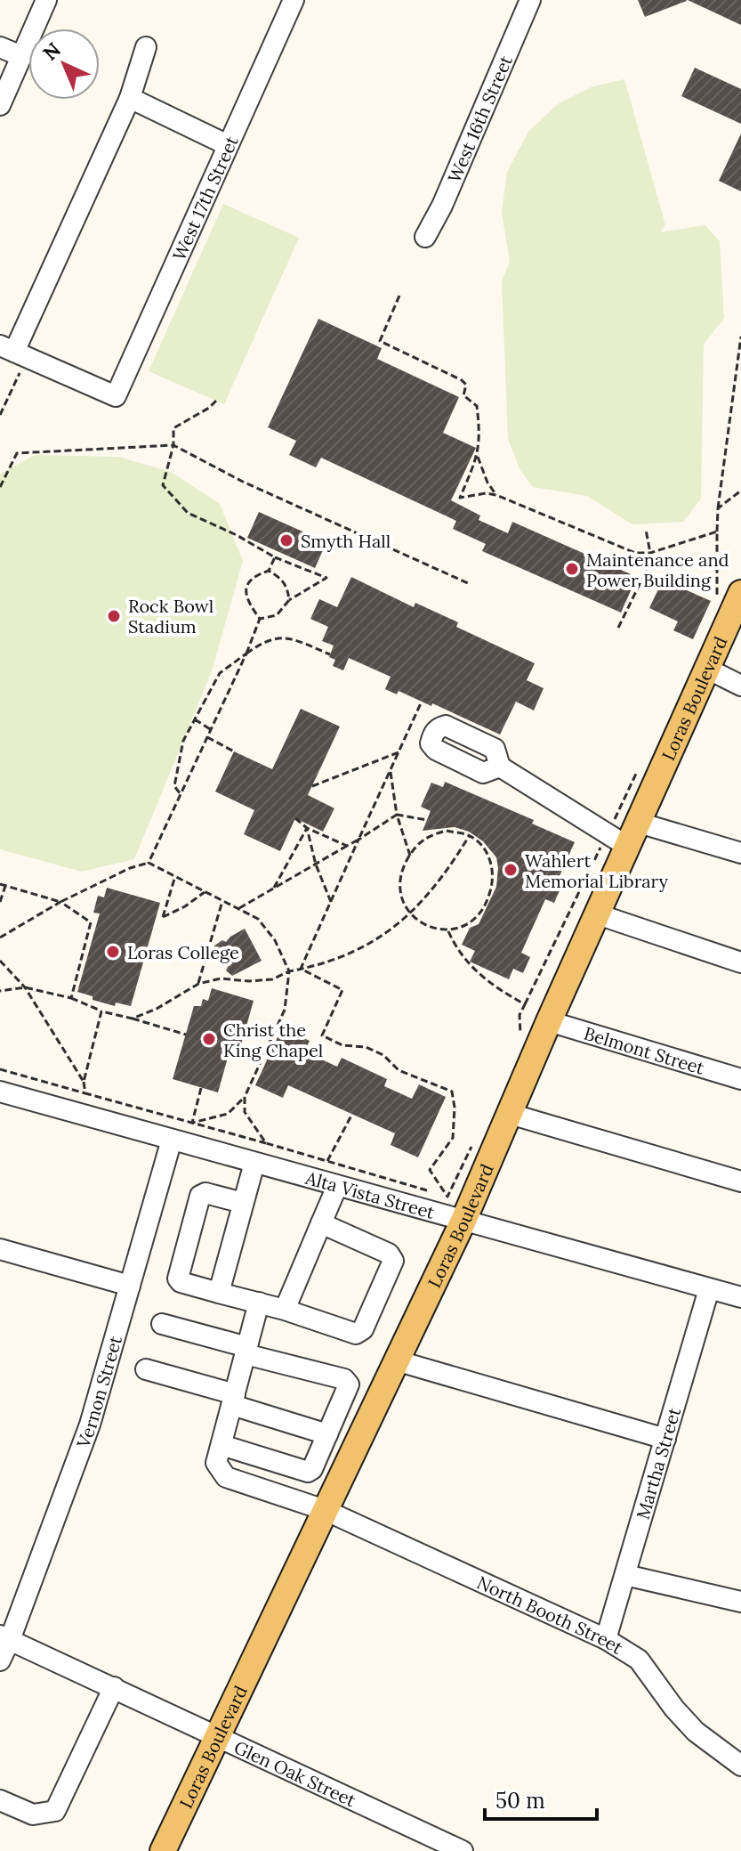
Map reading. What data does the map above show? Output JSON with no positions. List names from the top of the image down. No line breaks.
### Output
{"streets":{"main road":["Loras Boulevard"],"street":["West 16th Street","West 17th Street","Belmont Street","Alta Vista Street","Vernon Street","Martha Street","North Booth Street","Glen Oak Street"]},"crossings":[["Loras Boulevard","Belmont Street"],["Loras Boulevard","Alta Vista Street"],["Loras Boulevard","North Booth Street"],["Loras Boulevard","Glen Oak Street"],["Alta Vista Street","Vernon Street"],["Alta Vista Street","Martha Street"],["Vernon Street","Glen Oak Street"],["Martha Street","North Booth Street"]],"places":["Smyth Hall","Maintenance and Power Building","Rock Bowl Stadium","Wahlert Memorial Library","Loras College","Christ the King Chapel"],"scale_bar":"50 m","north":"top left"}
